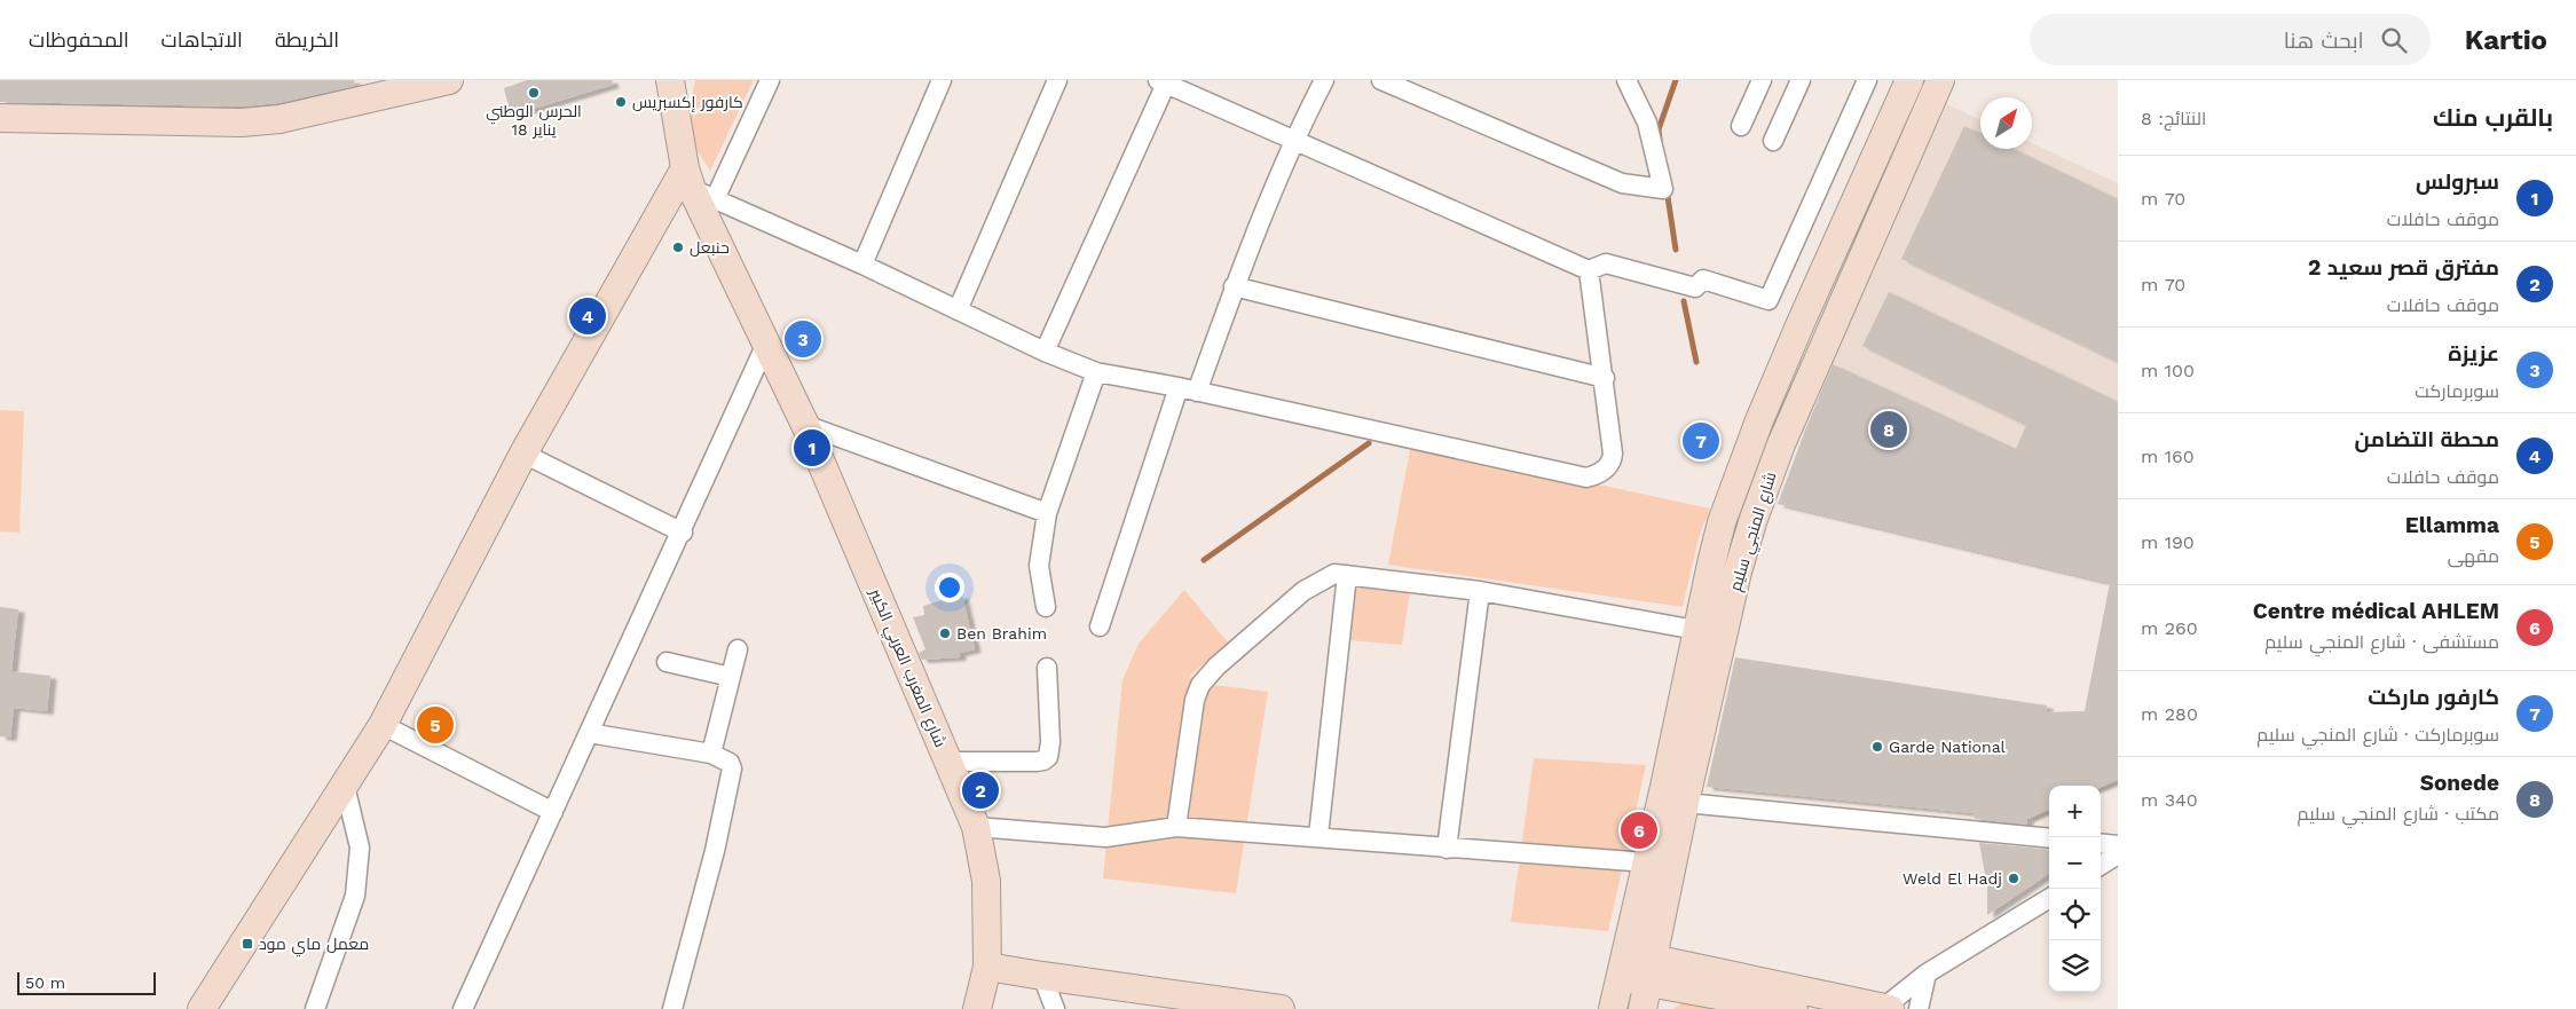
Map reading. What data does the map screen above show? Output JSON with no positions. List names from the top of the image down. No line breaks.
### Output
{"streets":{"street":["شارع المنجي سليم","شارع المغرب العربي الكبير"]},"places":{"other":["الحرس الوطني 18 يناير","كارفور إكسبريس","حنبعل","Ben Brahim","Garde National","Weld El Hadj"],"transit":["معمل ماي مود"]},"scale_bar":"50 m","north":"top right","page":{"header":"Kartio","search":"ابحث هنا","nav":["الخريطة","الاتجاهات","المحفوظات"],"heading":["بالقرب منك","النتائج: 8"],"list":[{"mark":"1","name":"سبرولس","note":"موقف حافلات","value":"70 m"},{"mark":"2","name":"مفترق قصر سعيد 2","note":"موقف حافلات","value":"70 m"},{"mark":"3","name":"عزيزة","note":"سوبرماركت","value":"100 m"},{"mark":"4","name":"محطة التضامن","note":"موقف حافلات","value":"160 m"},{"mark":"5","name":"Ellamma","note":"مقهى","value":"190 m"},{"mark":"6","name":"Centre médical AHLEM","note":"مستشفى · شارع المنجي سليم","value":"260 m"},{"mark":"7","name":"كارفور ماركت","note":"سوبرماركت · شارع المنجي سليم","value":"280 m"},{"mark":"8","name":"Sonede","note":"مكتب · شارع المنجي سليم","value":"340 m"}],"pins":["4","3","8","7","1","5","2","6"],"map_buttons":["+","−"],"scale":"50 m"}}
